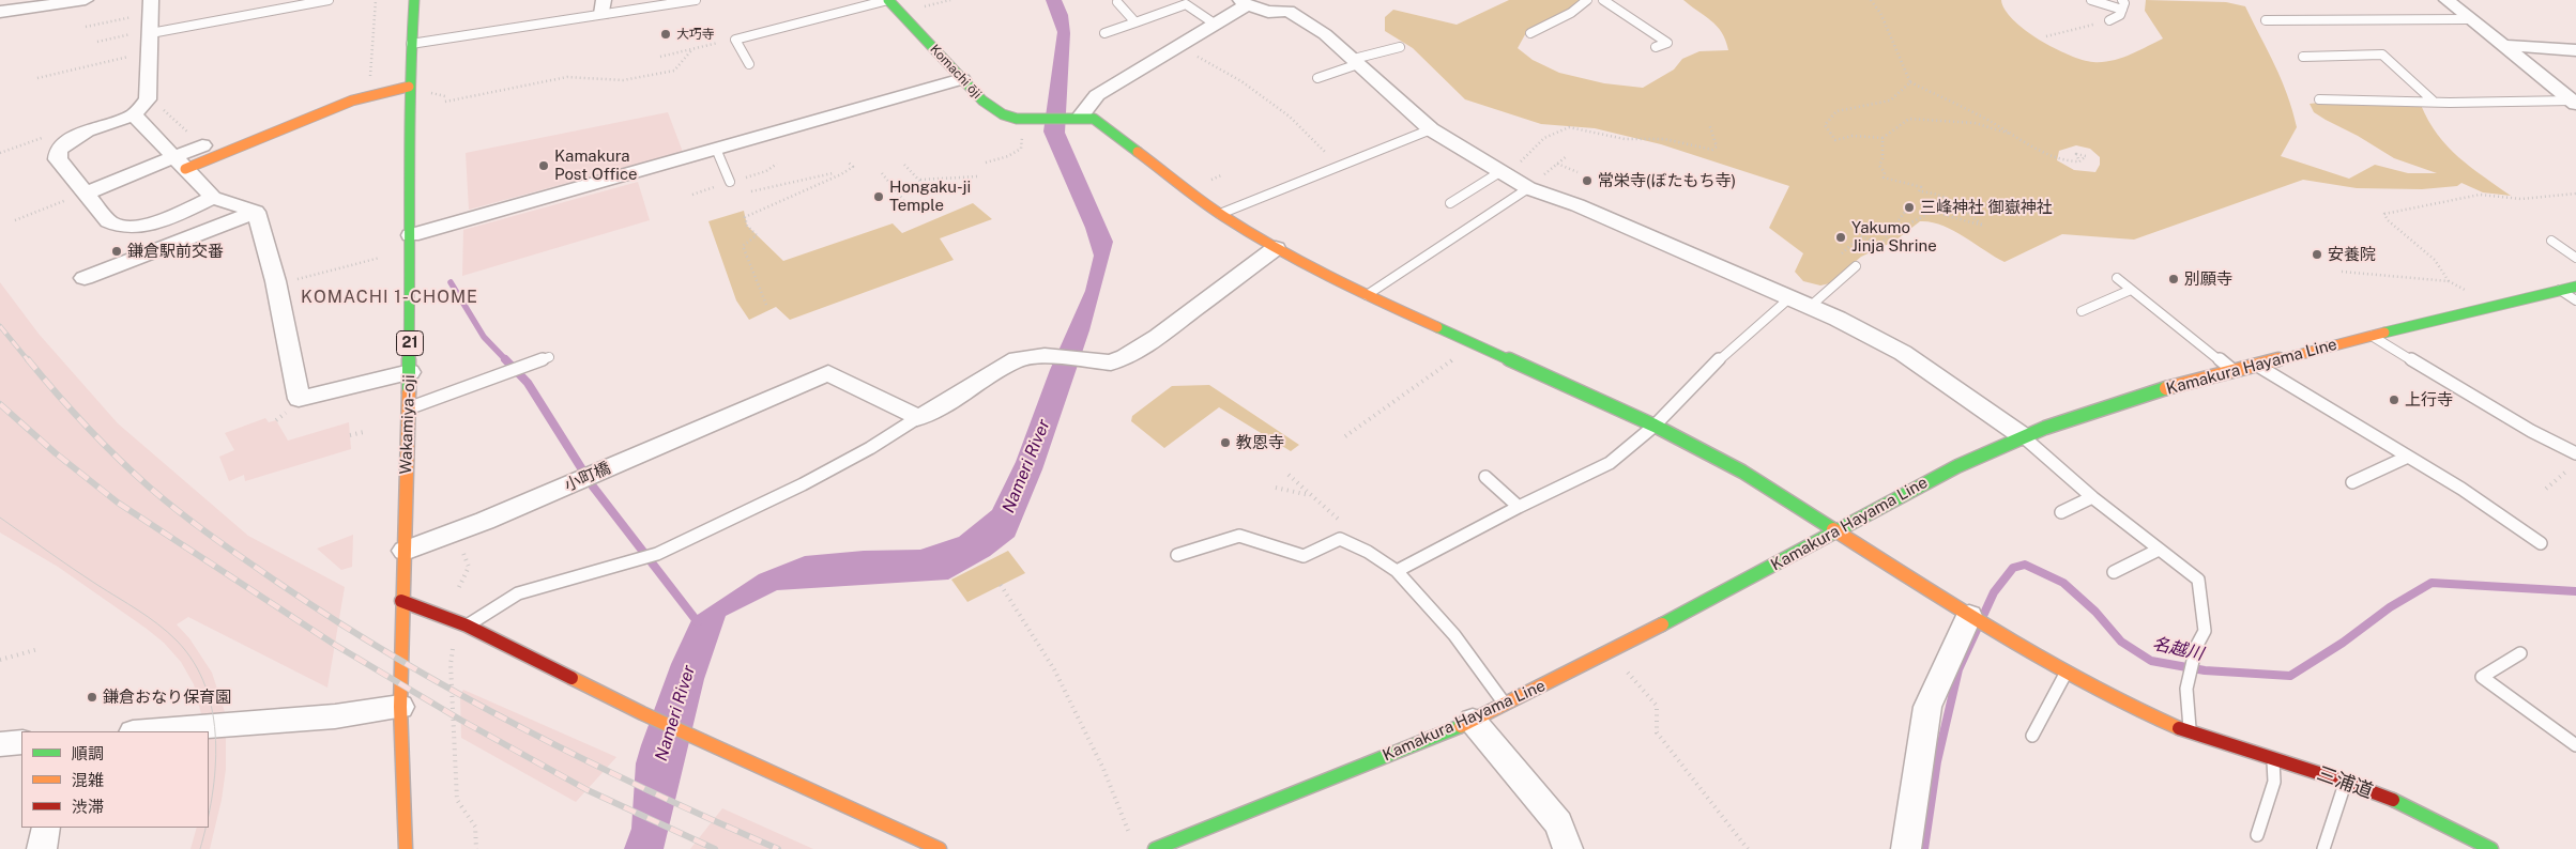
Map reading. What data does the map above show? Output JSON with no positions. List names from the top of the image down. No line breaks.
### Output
{"streets":{"main road":["Komachi ōji","21","Kamakura Hayama Line","Wakamiya-oji","三浦道"],"street":["小町橋"]},"crossings":[["Komachi ōji","三浦道"],["Kamakura Hayama Line","三浦道"],["Wakamiya-oji","小町橋"]],"districts":["KOMACHI 1-CHOME"],"water":["Nameri River","名越川"],"places":["大巧寺","Kamakura Post Office","常栄寺(ぼたもち寺)","Hongaku-ji Temple","三峰神社 御嶽神社","Yakumo Jinja Shrine","鎌倉駅前交番","安養院","別願寺","上行寺","教恩寺","鎌倉おなり保育園"],"legend":["順調","混雑","渋滞"]}
